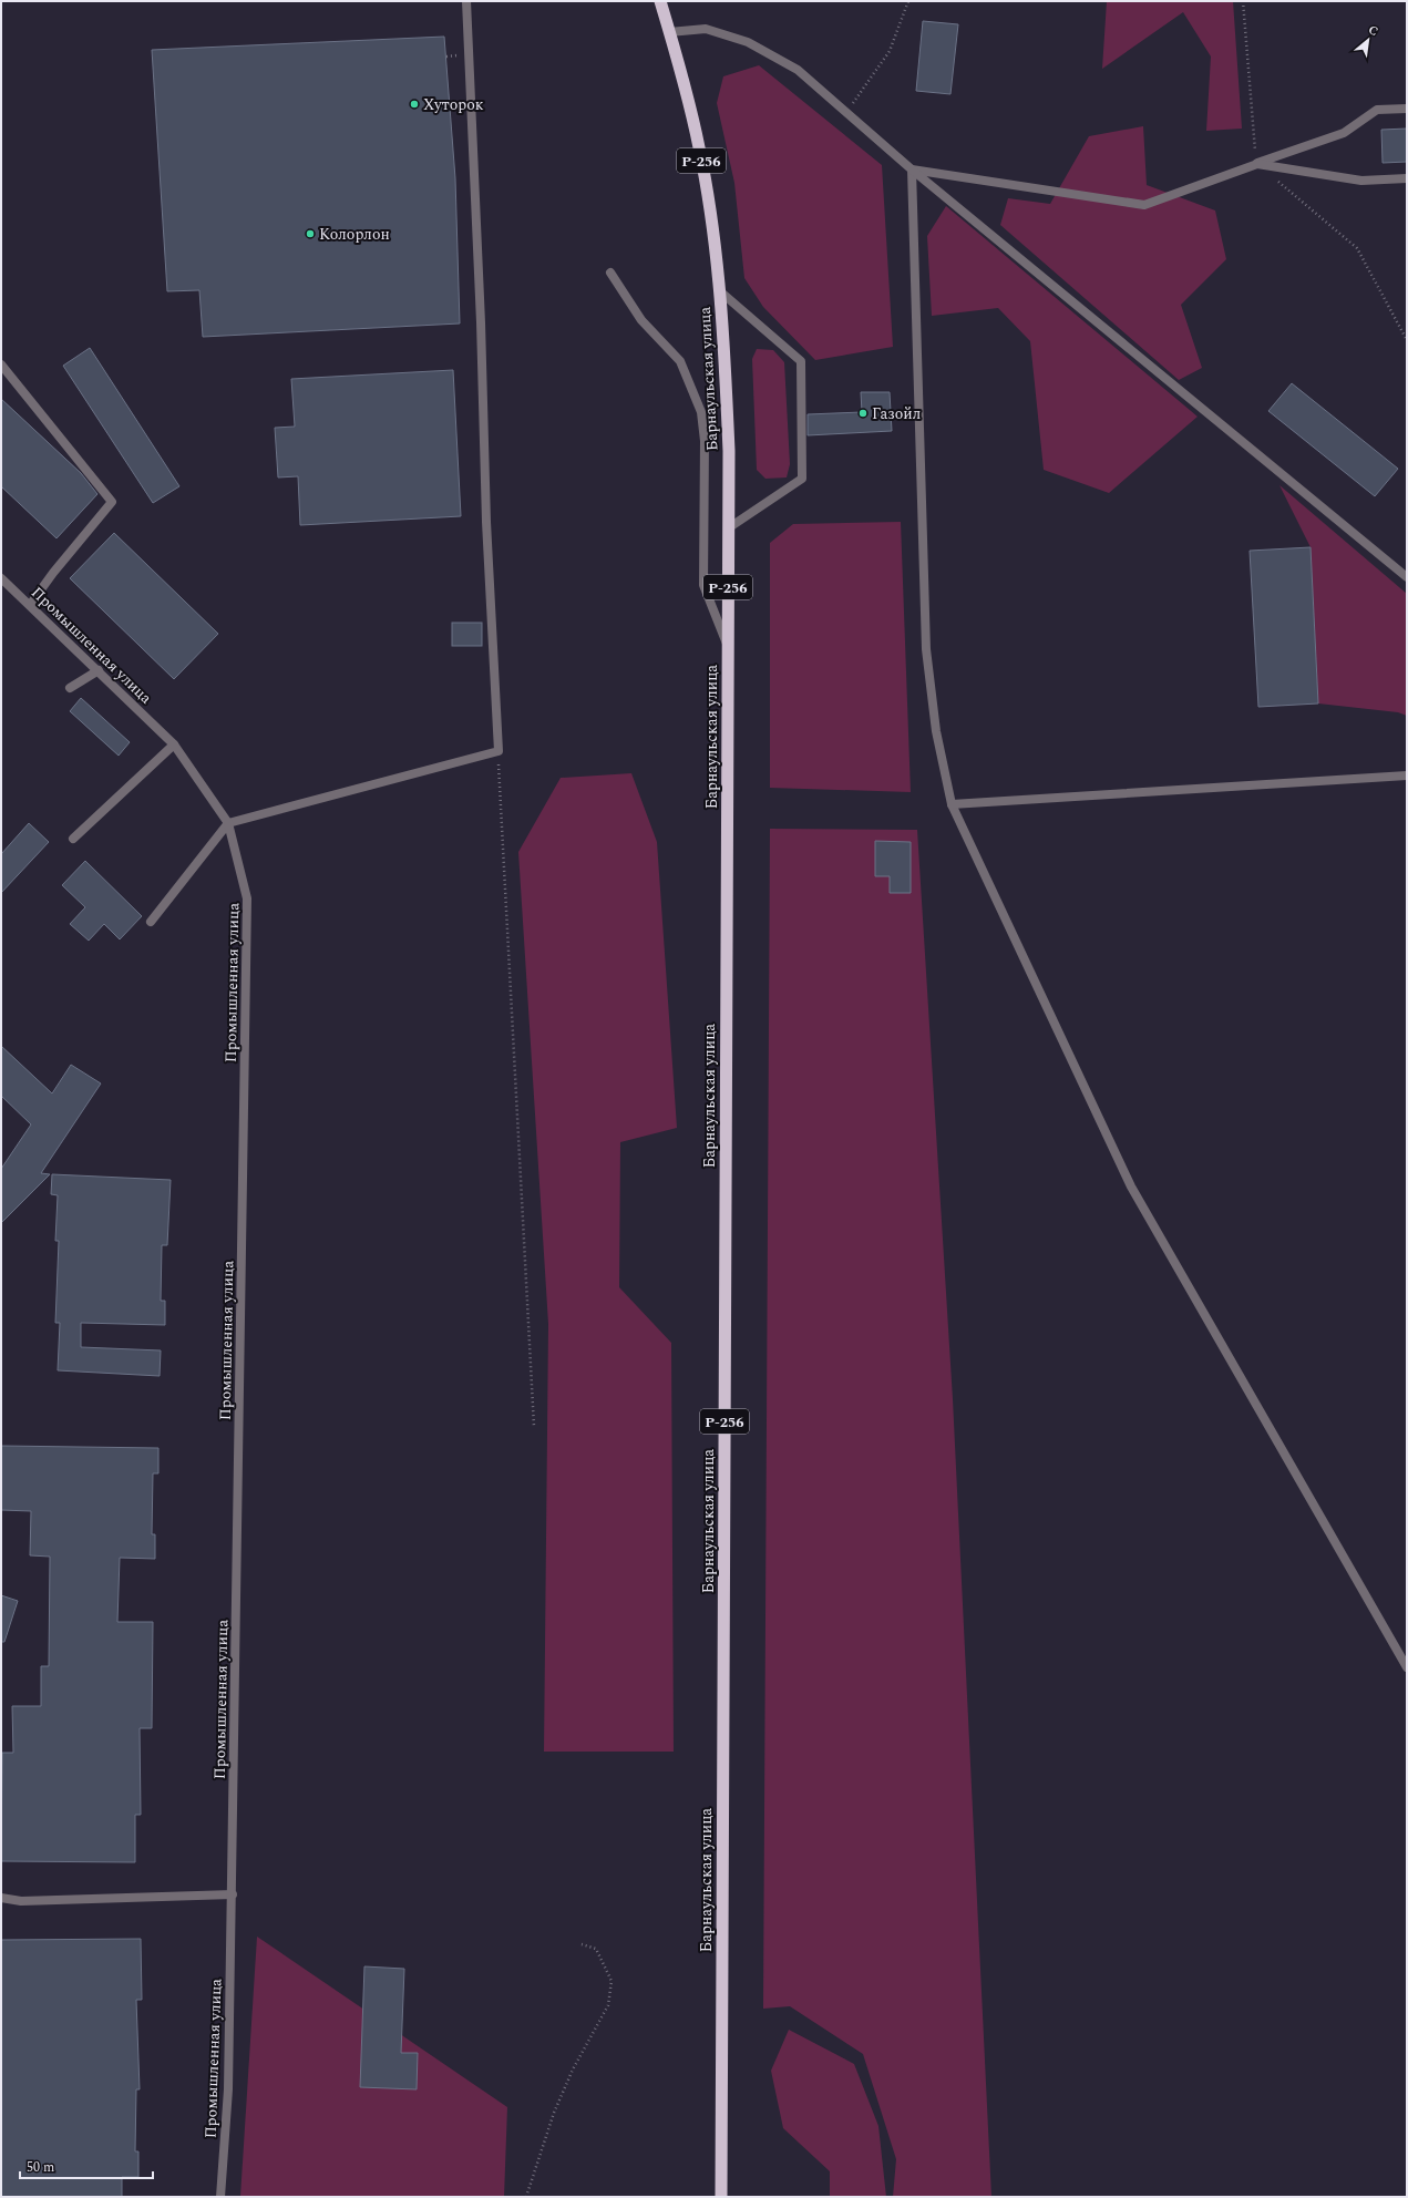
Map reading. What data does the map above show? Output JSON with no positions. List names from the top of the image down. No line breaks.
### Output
{"streets":{"highway":["Р-256","Барнаульская улица"],"street":["Промышленная улица"]},"places":["Хуторок","Колорлон","Газойл"],"scale_bar":"50 m","north":"top right"}
